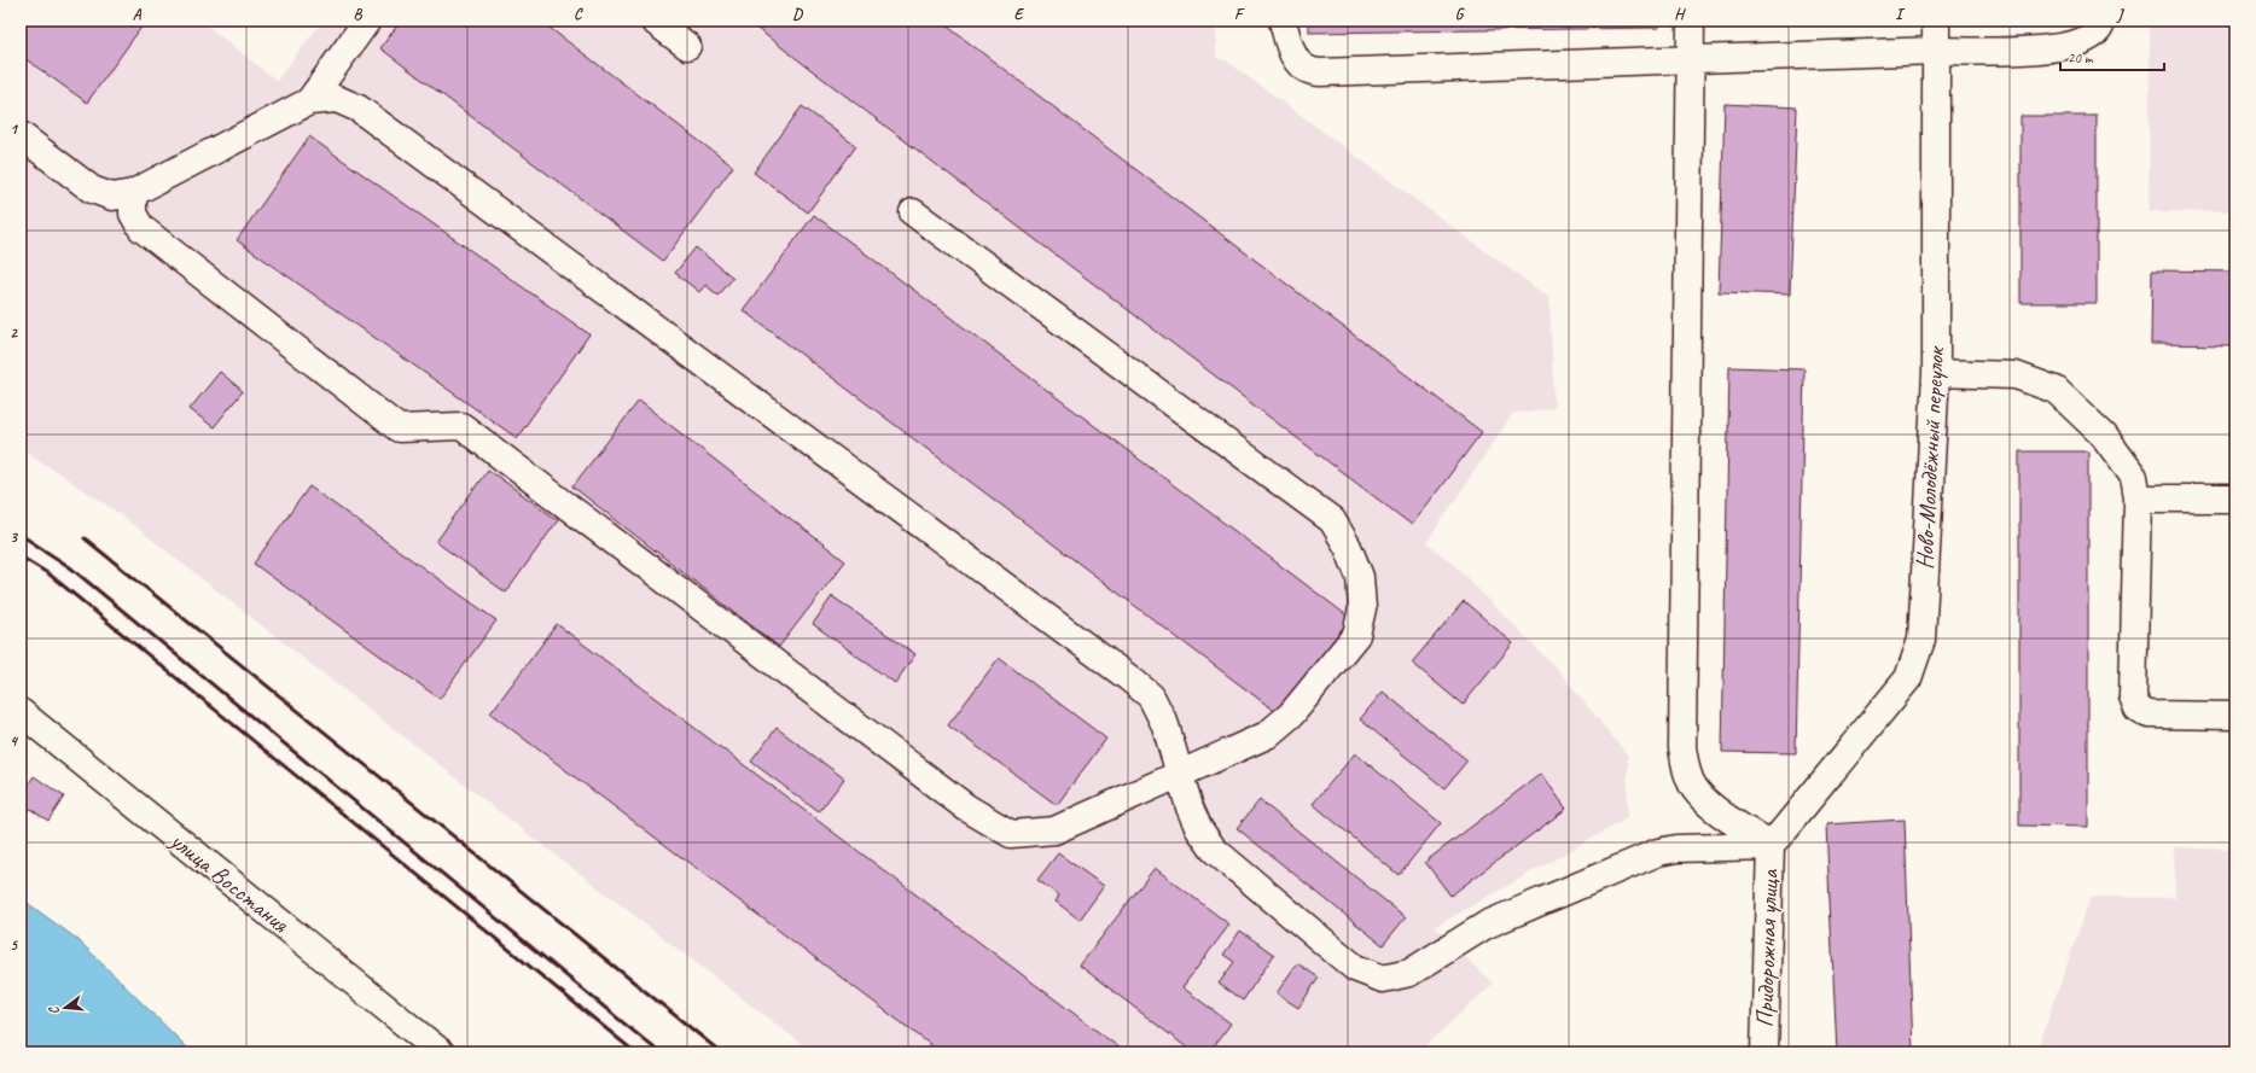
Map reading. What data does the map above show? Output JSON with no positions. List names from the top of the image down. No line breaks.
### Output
{"streets":{"street":["Ново-Молодёжный переулок","улица Восстания","Придорожная улица"]},"crossings":[["Ново-Молодёжный переулок","Придорожная улица"]],"scale_bar":"20 m","north":"left","grid":{"columns":["A","B","C","D","E","F","G","H","I","J"],"rows":["1","2","3","4","5"]}}
